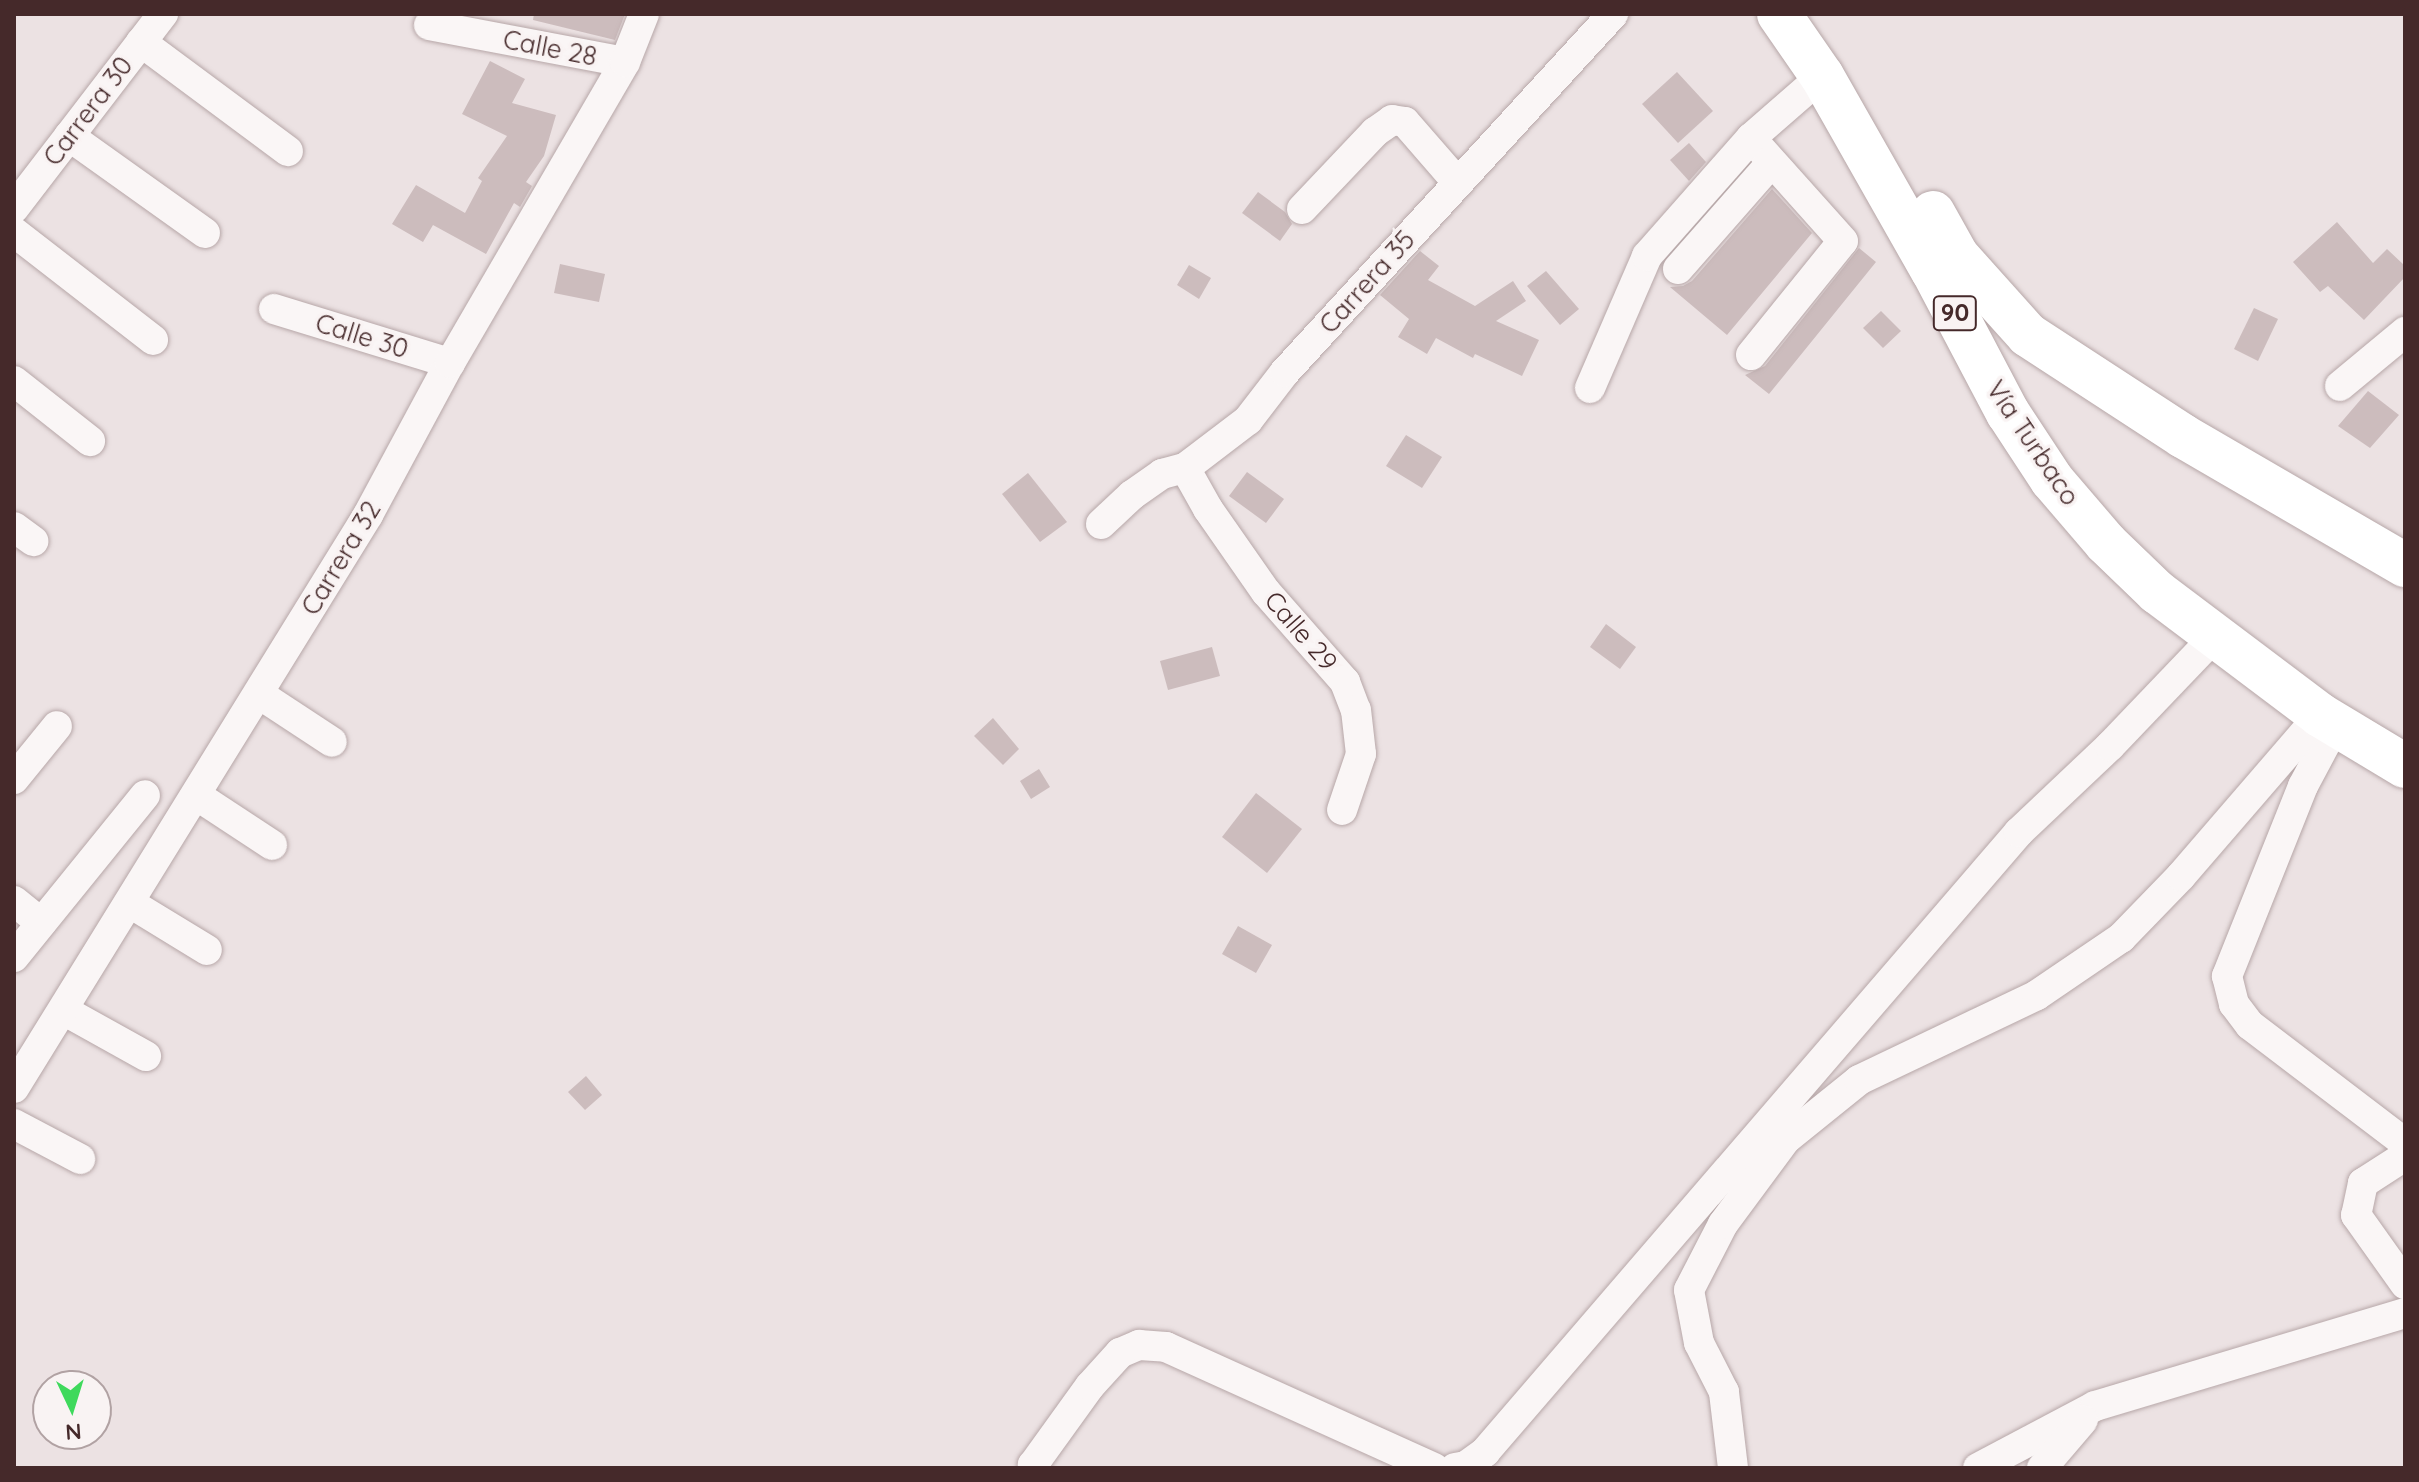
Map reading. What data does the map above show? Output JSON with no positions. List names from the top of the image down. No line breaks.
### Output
{"streets":{"highway":["90","Vía Turbaco"],"street":["Calle 28","Carrera 30","Carrera 35","Calle 30","Carrera 32","Calle 29"]},"crossings":[["Calle 28","Carrera 32"],["Carrera 35","Calle 29"],["Calle 30","Carrera 32"]],"north":"bottom"}
